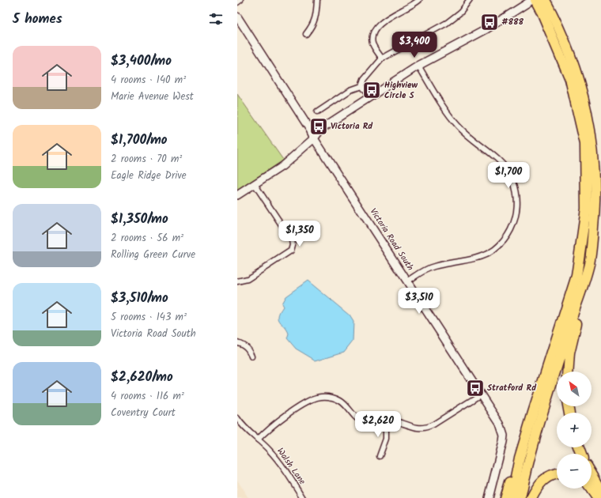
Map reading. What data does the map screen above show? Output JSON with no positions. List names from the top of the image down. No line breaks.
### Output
{"streets":{"street":["Victoria Road South","Walsh Lane"]},"places":{"bus stop":["#888","Highview Circle S","Victoria Rd","Stratford Rd"]},"north":"top left","page":{"heading":"5 homes","price":["$3,400","$1,700","$1,350","$3,510","$2,620"],"list":[{"name":"$3,400/mo","note":"4 rooms · 140 m² · Marie Avenue West"},{"name":"$1,700/mo","note":"2 rooms · 70 m² · Eagle Ridge Drive"},{"name":"$1,350/mo","note":"2 rooms · 56 m² · Rolling Green Curve"},{"name":"$3,510/mo","note":"5 rooms · 143 m² · Victoria Road South"},{"name":"$2,620/mo","note":"4 rooms · 116 m² · Coventry Court"}],"map_buttons":["+","−"]}}
